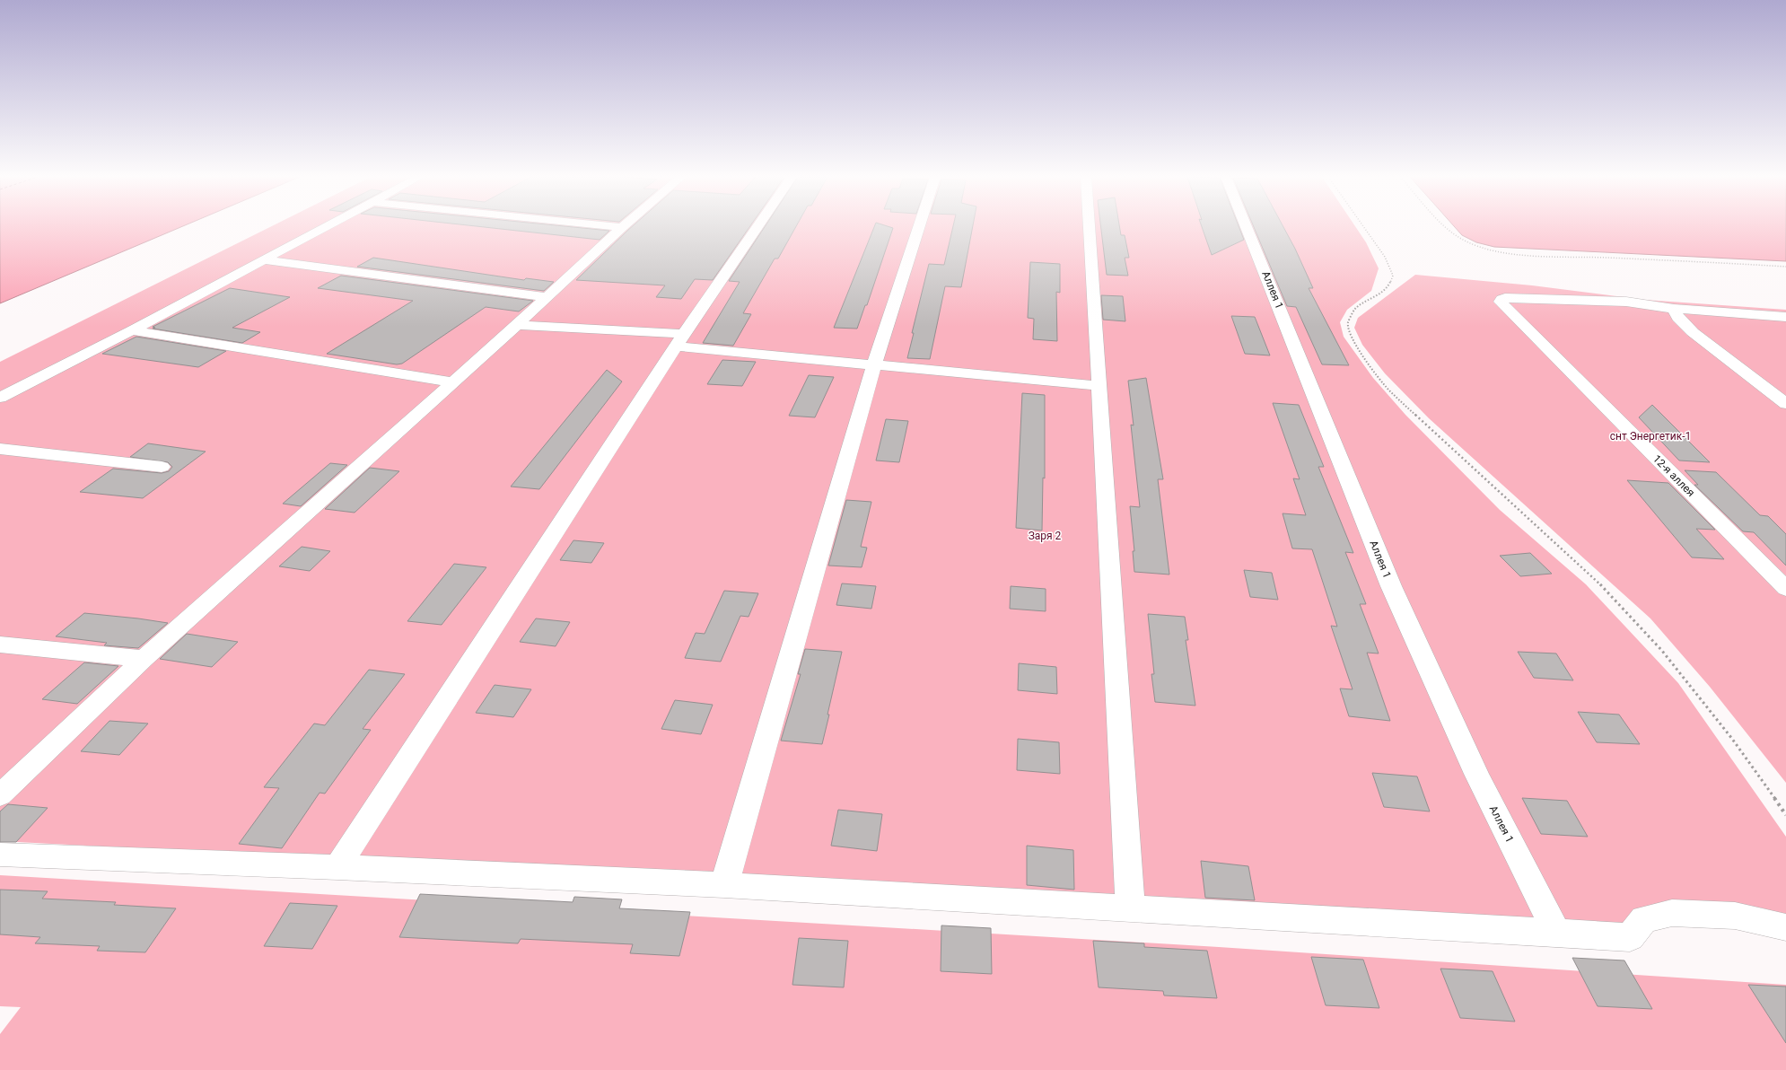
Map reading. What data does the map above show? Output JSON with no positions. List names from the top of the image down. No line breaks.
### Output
{"streets":{"lane":["Аллея 1","12-я аллея"]},"parks":["снт Энергетик-1","Заря 2"]}
